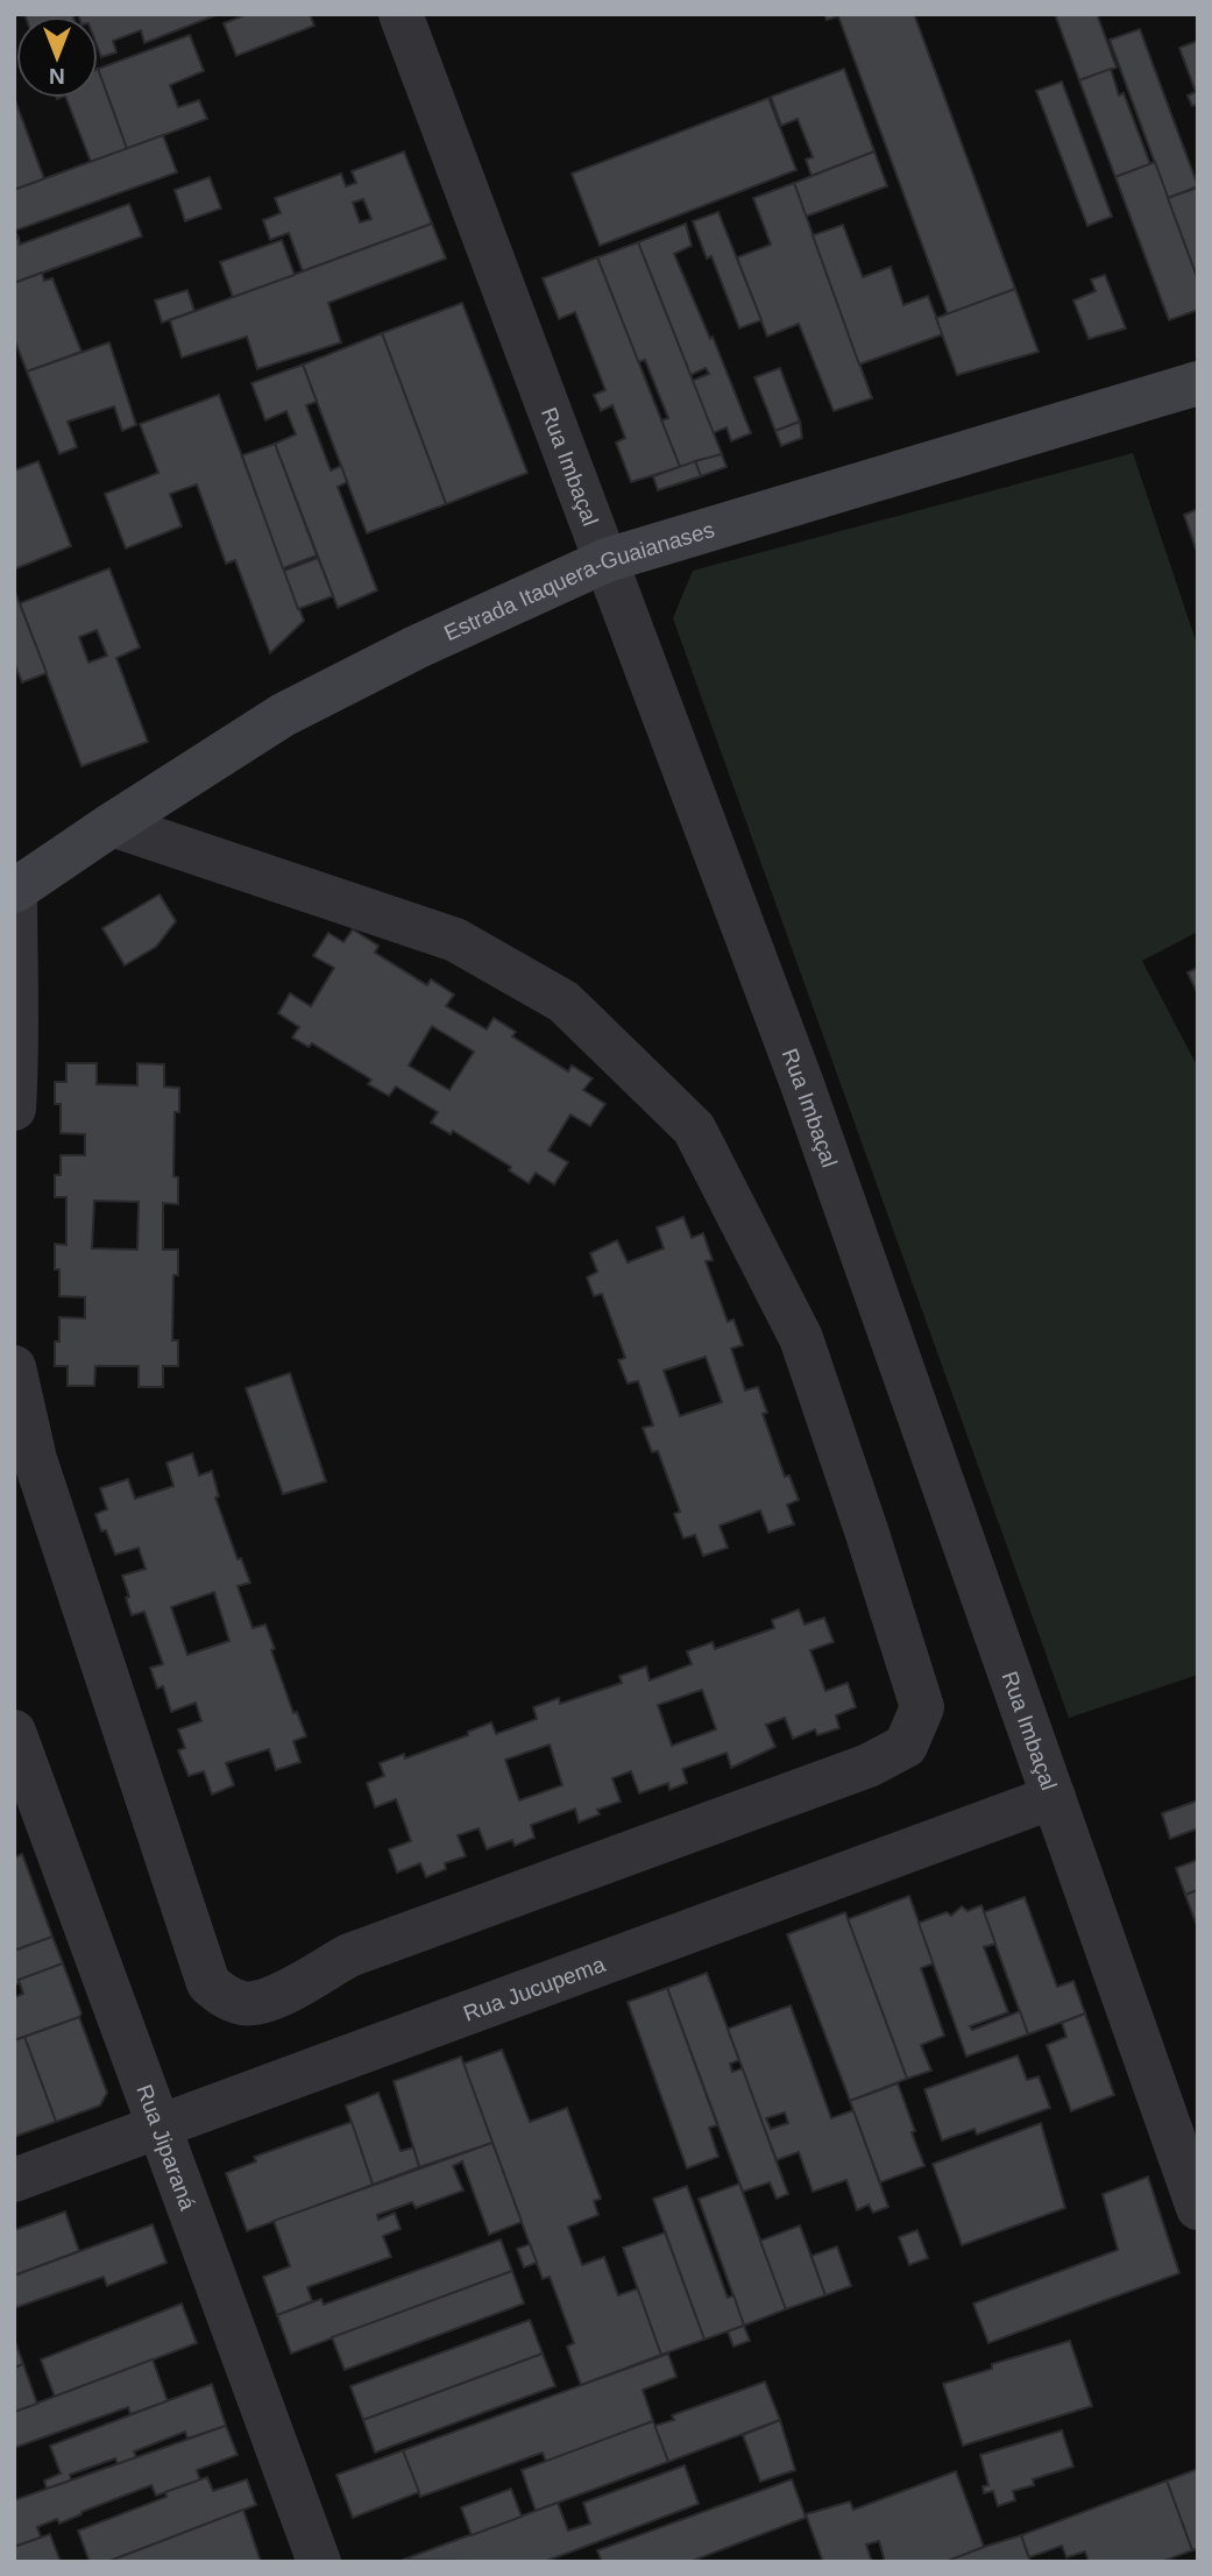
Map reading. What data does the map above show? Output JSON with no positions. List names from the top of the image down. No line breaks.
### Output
{"streets":{"main road":["Estrada Itaquera-Guaianases"],"street":["Rua Imbaçal","Rua Jucupema","Rua Jiparaná"]},"crossings":[["Rua Imbaçal","Estrada Itaquera-Guaianases"],["Rua Imbaçal","Rua Jucupema"],["Rua Jucupema","Rua Jiparaná"]],"north":"bottom"}
